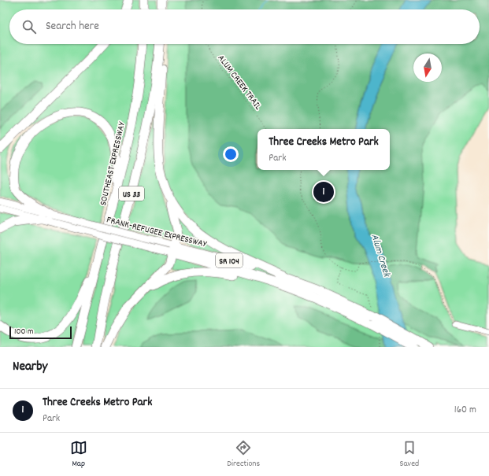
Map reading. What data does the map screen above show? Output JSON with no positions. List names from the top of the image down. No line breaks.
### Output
{"streets":{"highway":["SOUTHEAST EXPRESSWAY","US 33","FRANK-REFUGEE EXPRESSWAY","SR 104"],"path":["ALUM CREEK TRAIL"]},"water":["Alum Creek"],"scale_bar":"100 m","north":"bottom","page":{"search":"Search here","popup":["Three Creeks Metro Park","Park"],"pins":"1","scale":"100 m","heading":"Nearby","list":[{"mark":"1","name":"Three Creeks Metro Park","note":"Park","value":"160 m"}],"nav":["Map","Directions","Saved"]}}
